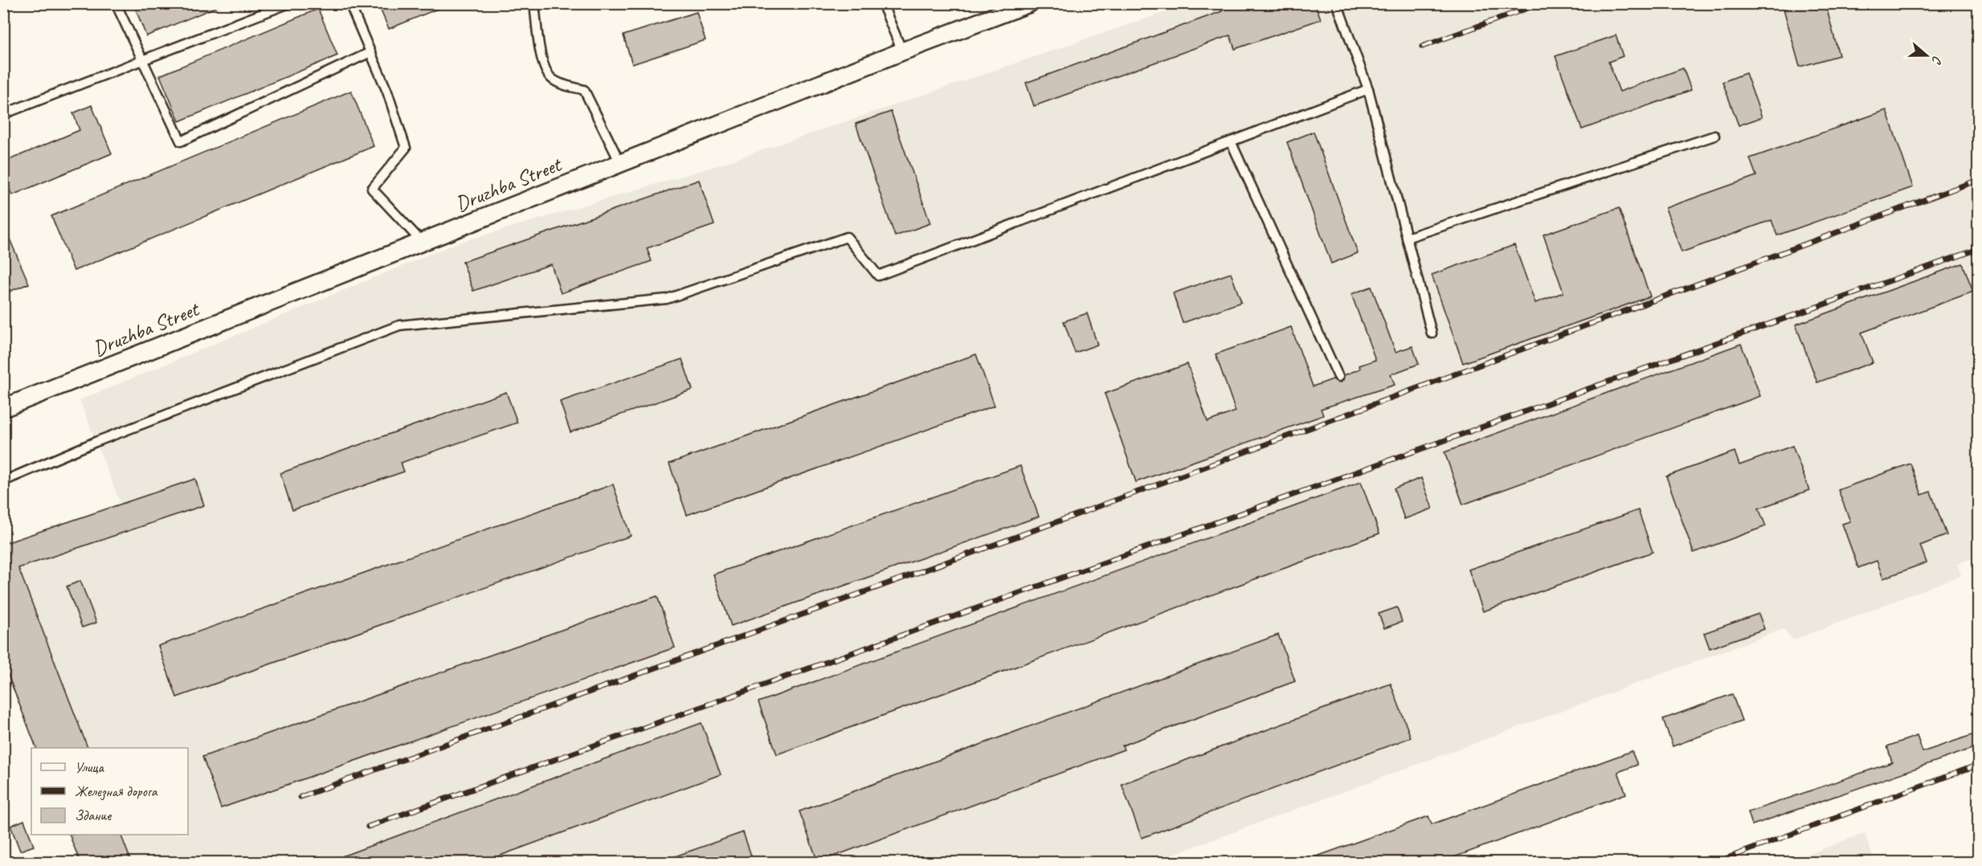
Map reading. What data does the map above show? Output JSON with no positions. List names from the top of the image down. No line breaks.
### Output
{"streets":{"street":["Druzhba Street"]},"legend":["Улица","Железная дорога","Здание"],"north":"right"}
